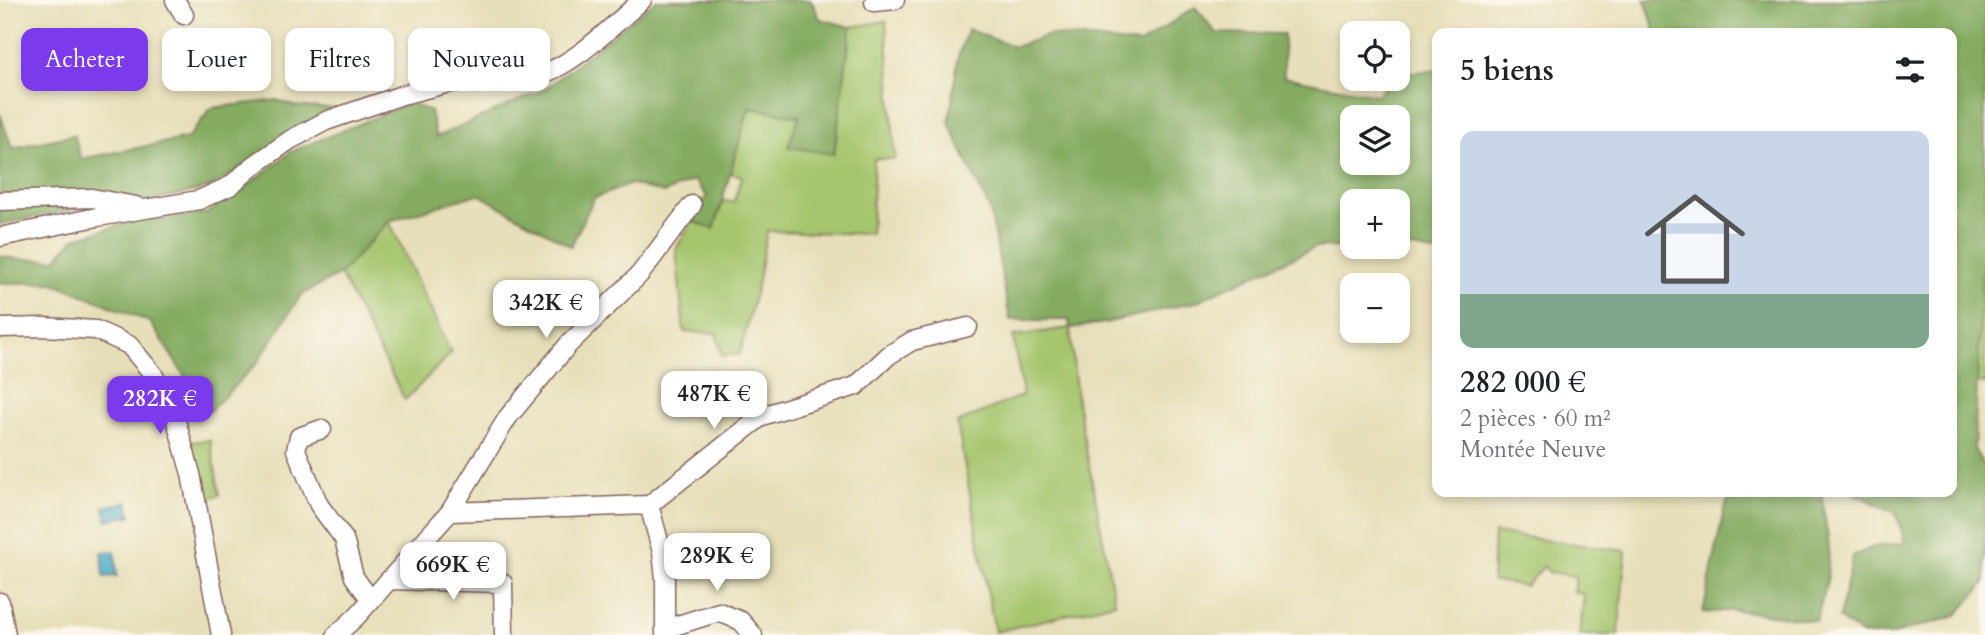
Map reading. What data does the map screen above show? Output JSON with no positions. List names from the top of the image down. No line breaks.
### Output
{"page":{"map_buttons":["+","−"],"chip":["Acheter","Louer","Filtres","Nouveau"],"heading":"5 biens","list":[{"name":"282 000 €","note":"2 pièces · 60 m² · Montée Neuve"}],"price":["342K €","487K €","282K €","289K €","669K €"]}}
